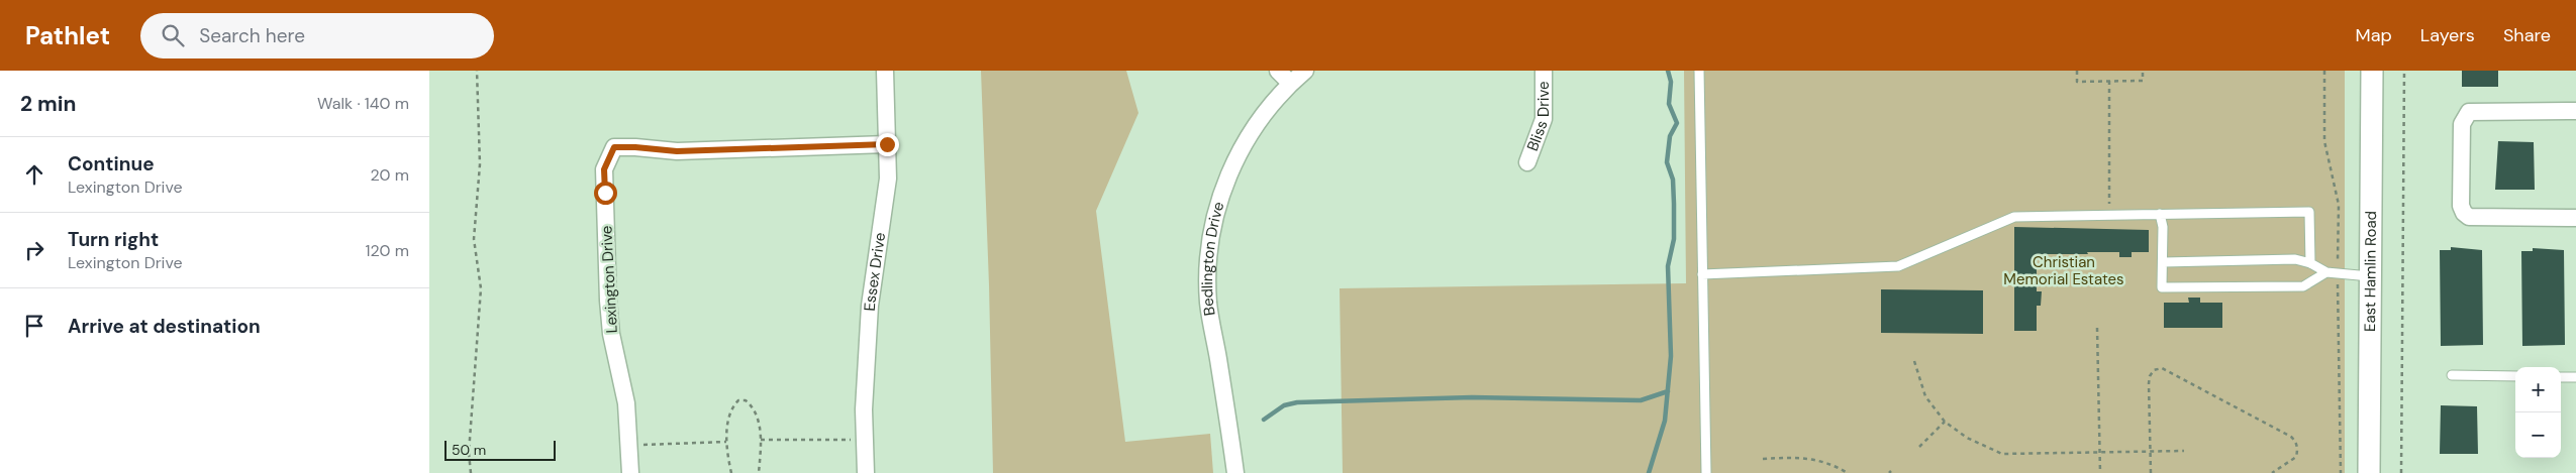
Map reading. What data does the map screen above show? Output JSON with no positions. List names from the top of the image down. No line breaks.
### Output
{"streets":{"street":["Bliss Drive","Bedlington Drive","Essex Drive","East Hamlin Road","Lexington Drive"]},"crossings":[["Essex Drive","Lexington Drive"]],"parks":["Christian Memorial Estates"],"scale_bar":"50 m","page":{"header":"Pathlet","search":"Search here","nav":["Map","Layers","Share"],"heading":["2 min","Walk · 140 m"],"list":[["Continue","Lexington Drive","20 m"],["Turn right","Lexington Drive","120 m"],"Arrive at destination"],"map_buttons":["+","−"],"scale":"50 m"}}
